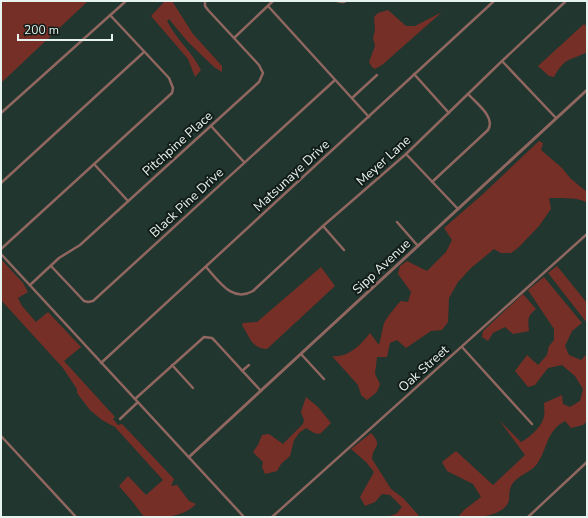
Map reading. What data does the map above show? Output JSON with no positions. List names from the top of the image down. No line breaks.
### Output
{"streets":{"street":["Pitchpine Place","Meyer Lane","Matsunaye Drive","Black Pine Drive","Sipp Avenue","Oak Street"]},"crossings":[["Pitchpine Place","Black Pine Drive"],["Meyer Lane","Matsunaye Drive"]],"scale_bar":"200 m"}
